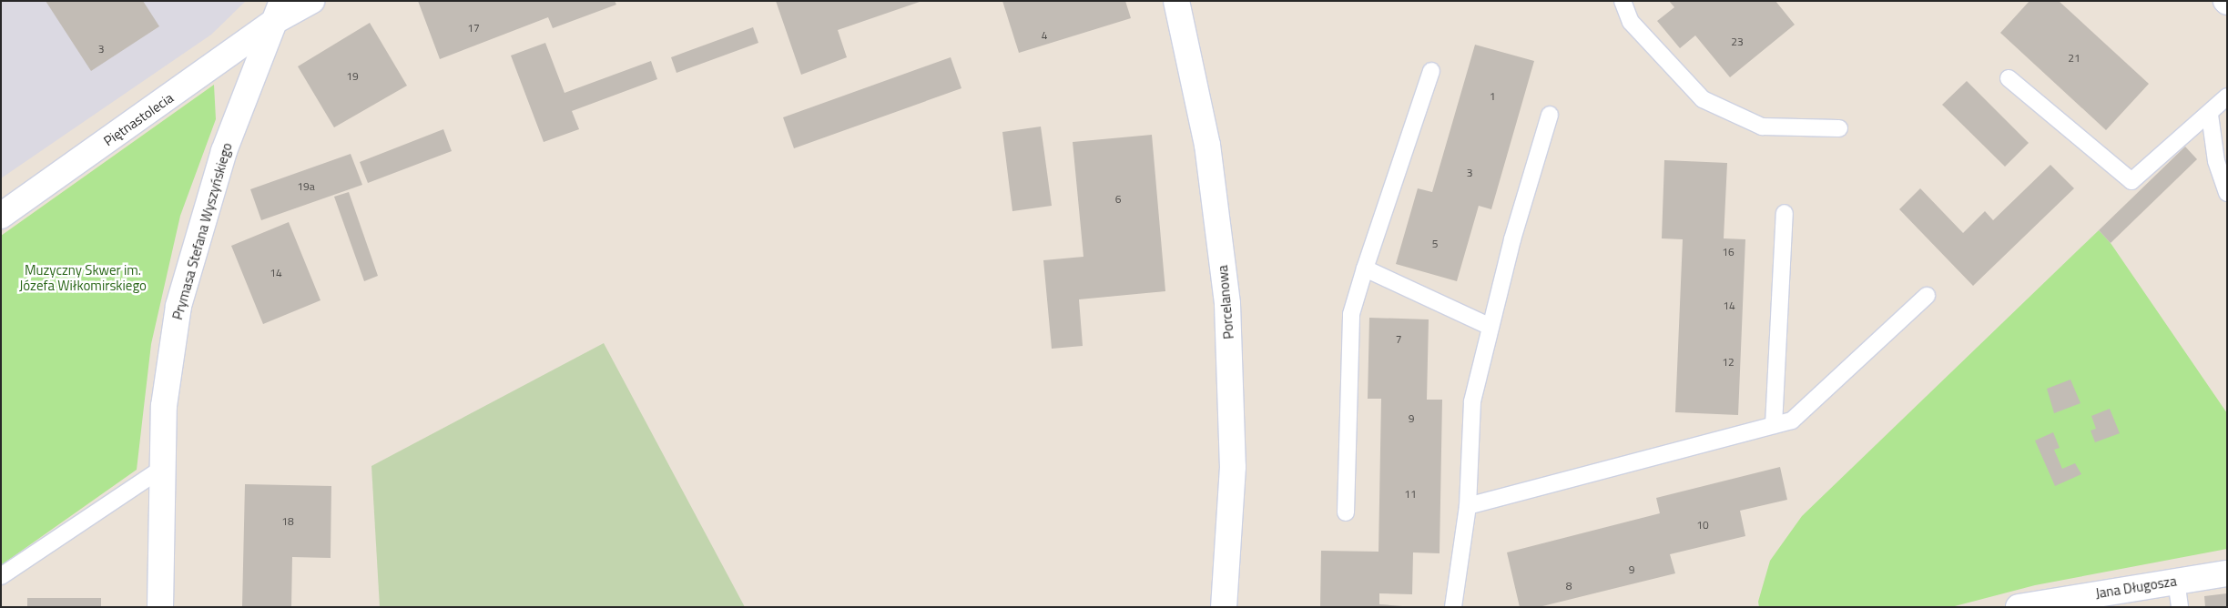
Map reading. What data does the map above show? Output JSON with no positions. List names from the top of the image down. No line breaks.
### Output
{"streets":{"street":["Piętnastolecia","Prymasa Stefana Wyszyńskiego","Porcelanowa","Jana Długosza"]},"crossings":[["Piętnastolecia","Prymasa Stefana Wyszyńskiego"]],"parks":["Muzyczny Skwer im. Józefa Wiłkomirskiego"],"house_numbers":["17","4","23","3","21","19","1","3","19a","6","5","16","14","14","7","12","9","11","18","10","9","8"]}
